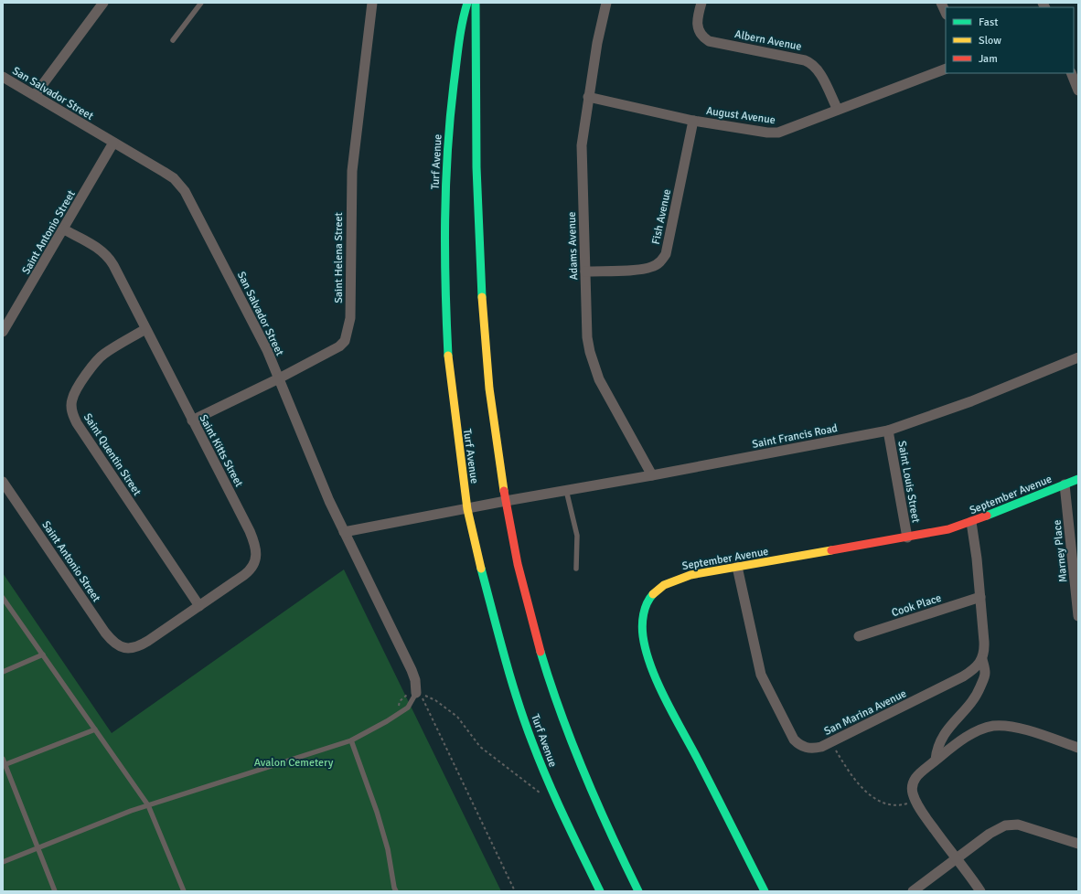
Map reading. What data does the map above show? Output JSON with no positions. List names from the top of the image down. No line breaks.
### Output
{"streets":{"main road":["Turf Avenue","September Avenue"],"street":["Albern Avenue","San Salvador Street","August Avenue","Fish Avenue","Saint Antonio Street","Adams Avenue","Saint Helena Street","Saint Francis Road","Saint Kitts Street","Saint Quentin Street","Saint Louis Street","Marney Place","Cook Place","San Marina Avenue"]},"crossings":[["Albern Avenue","August Avenue"],["San Salvador Street","Saint Antonio Street"],["San Salvador Street","Saint Helena Street"],["August Avenue","Fish Avenue"],["August Avenue","Adams Avenue"],["Turf Avenue","Saint Francis Road"],["Fish Avenue","Adams Avenue"],["Saint Antonio Street","Saint Kitts Street"],["Adams Avenue","Saint Francis Road"],["Saint Helena Street","Saint Kitts Street"],["Saint Francis Road","Saint Louis Street"],["Saint Kitts Street","Saint Quentin Street"],["Saint Louis Street","September Avenue"],["September Avenue","Marney Place"],["September Avenue","San Marina Avenue"]],"parks":["Avalon Cemetery"],"legend":["Fast","Slow","Jam"]}
